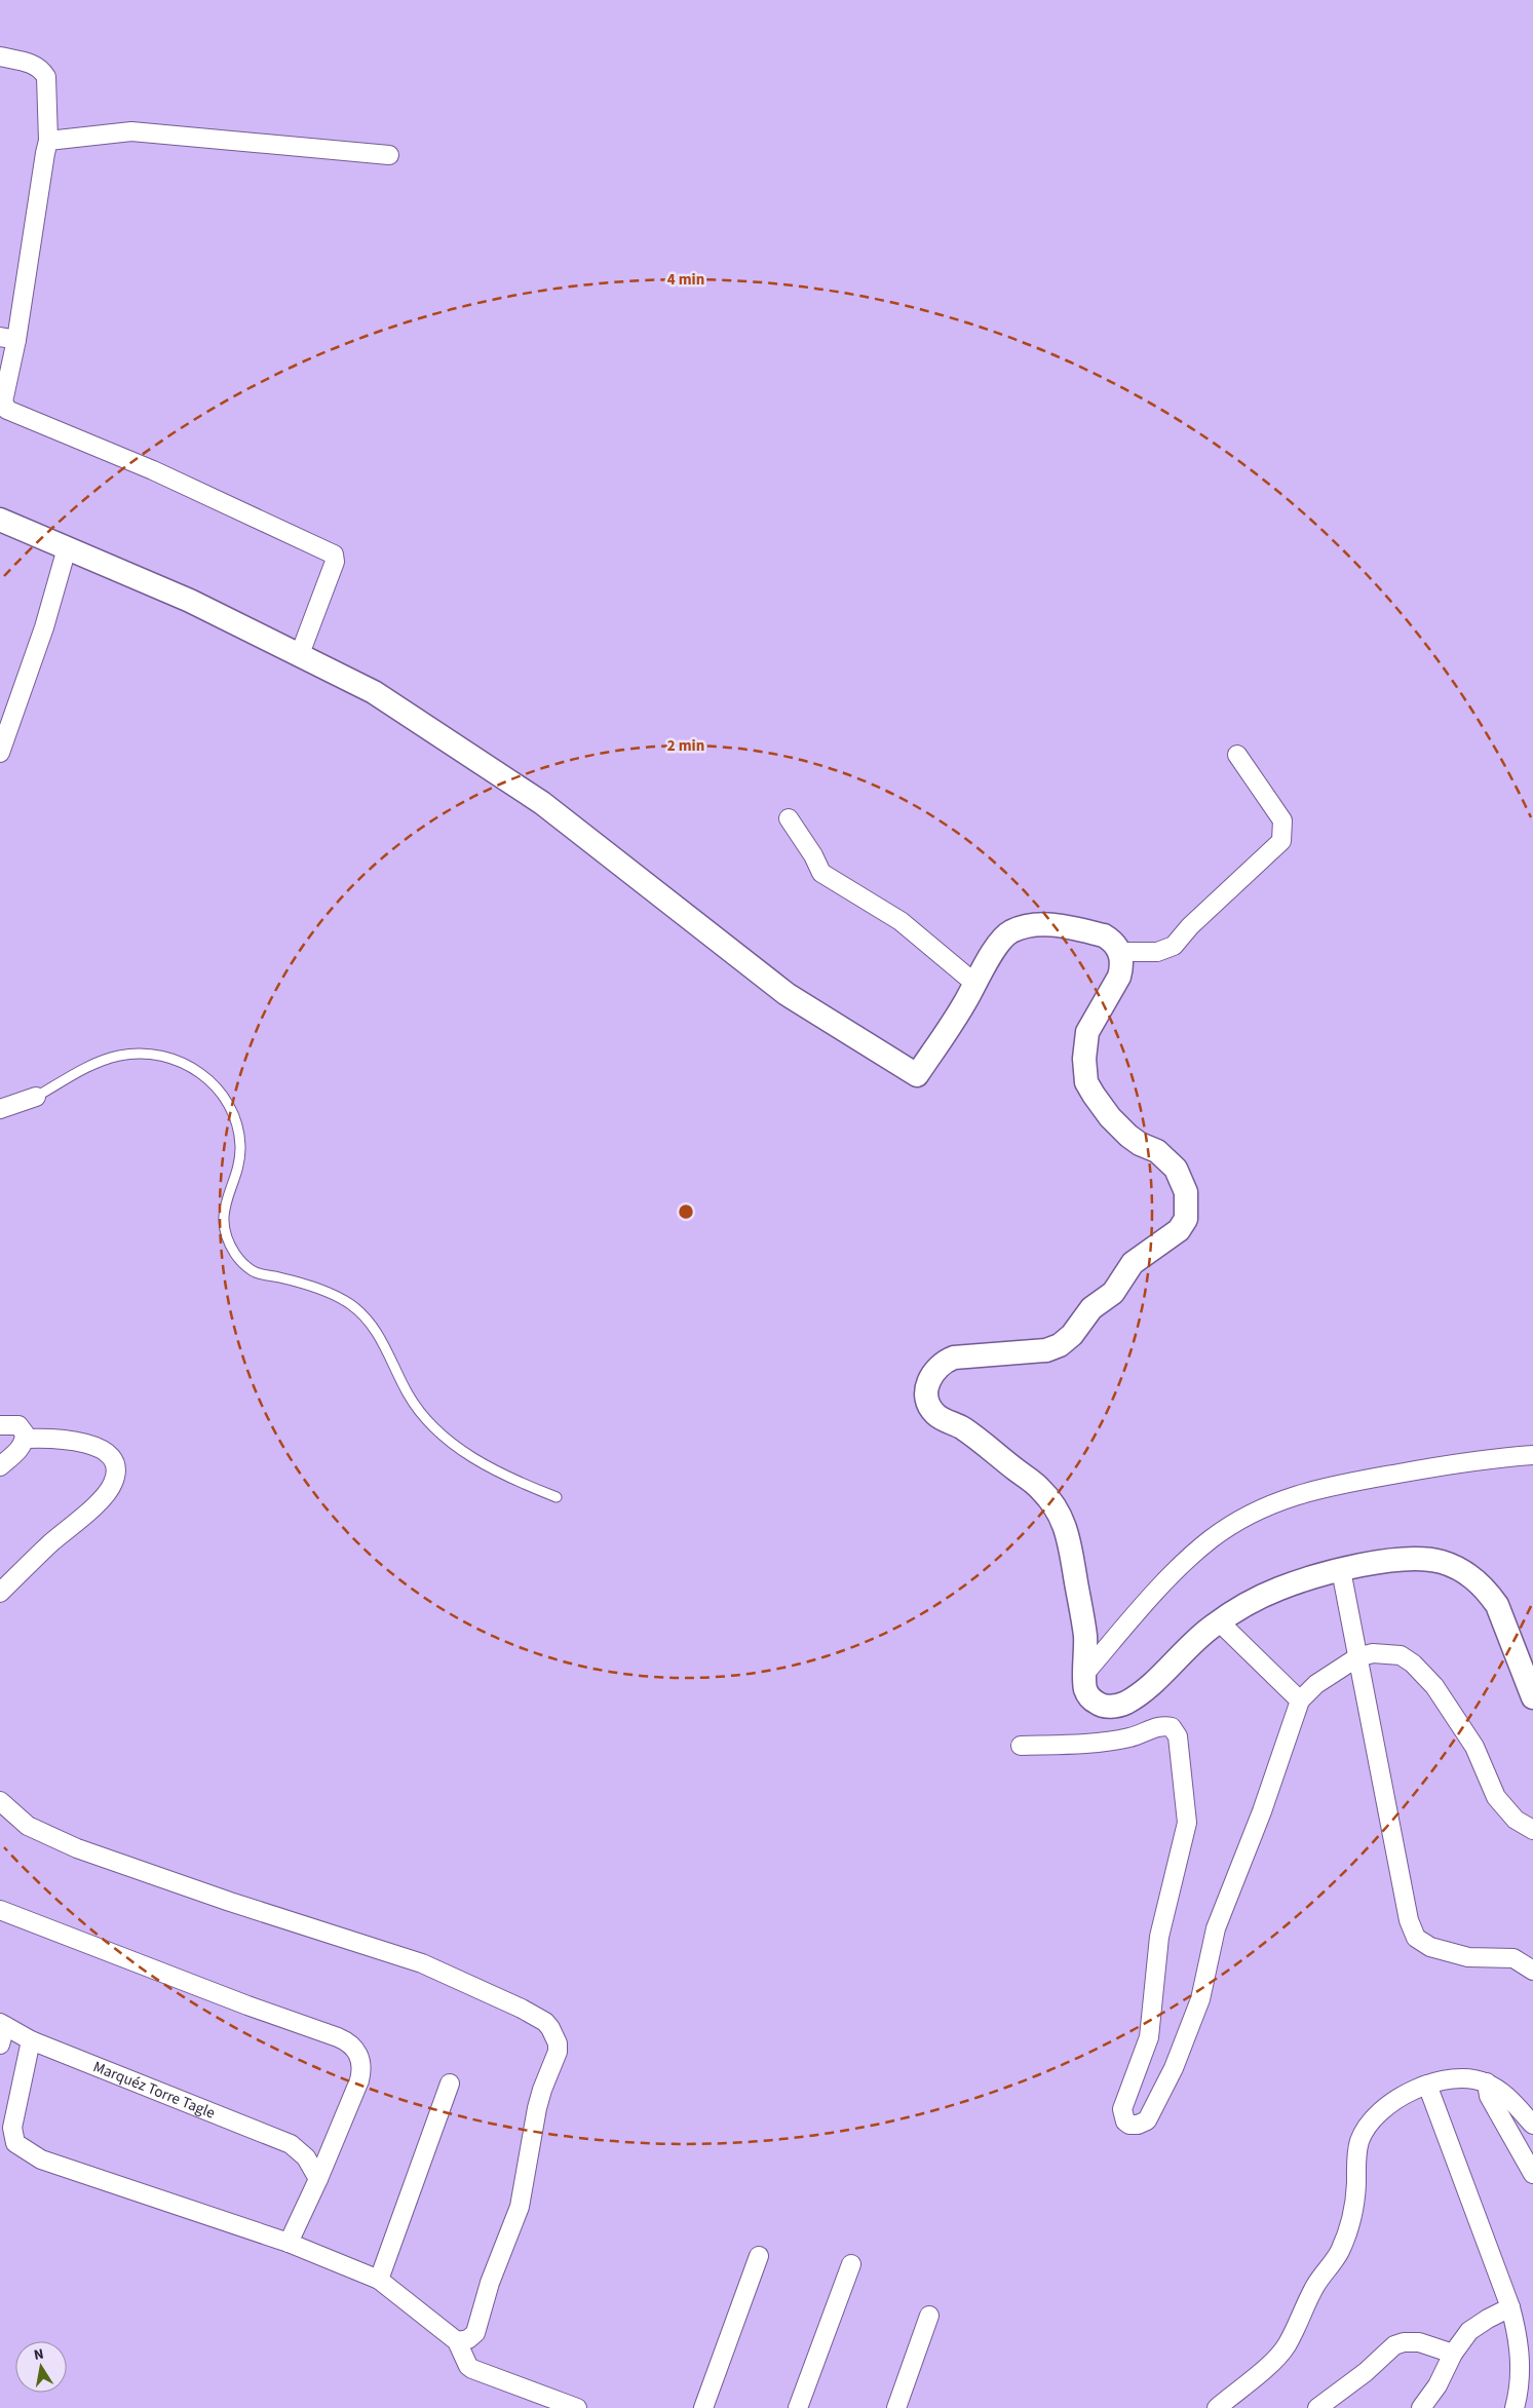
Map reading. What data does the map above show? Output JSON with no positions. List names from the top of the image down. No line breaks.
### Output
{"streets":{"street":["Marquéz Torre Tagle"]},"north":"top","rings":["4 min","2 min"]}
